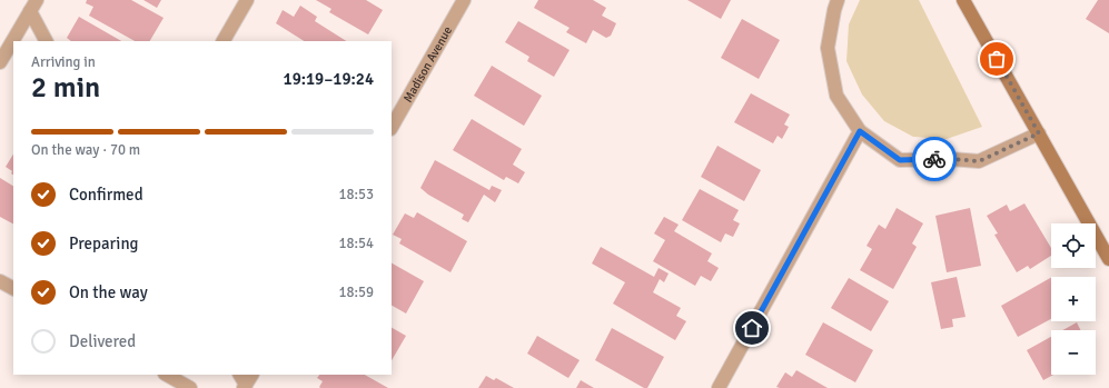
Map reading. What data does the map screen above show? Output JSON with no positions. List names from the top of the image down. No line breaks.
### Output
{"streets":{"street":["Madison Avenue"]},"page":{"heading":["2 min","Arriving in","19:19–19:24"],"bar":"On the way · 70 m","list":[["Confirmed","18:53"],["Preparing","18:54"],["On the way","18:59"],"Delivered"],"map_buttons":["+","−"]}}
